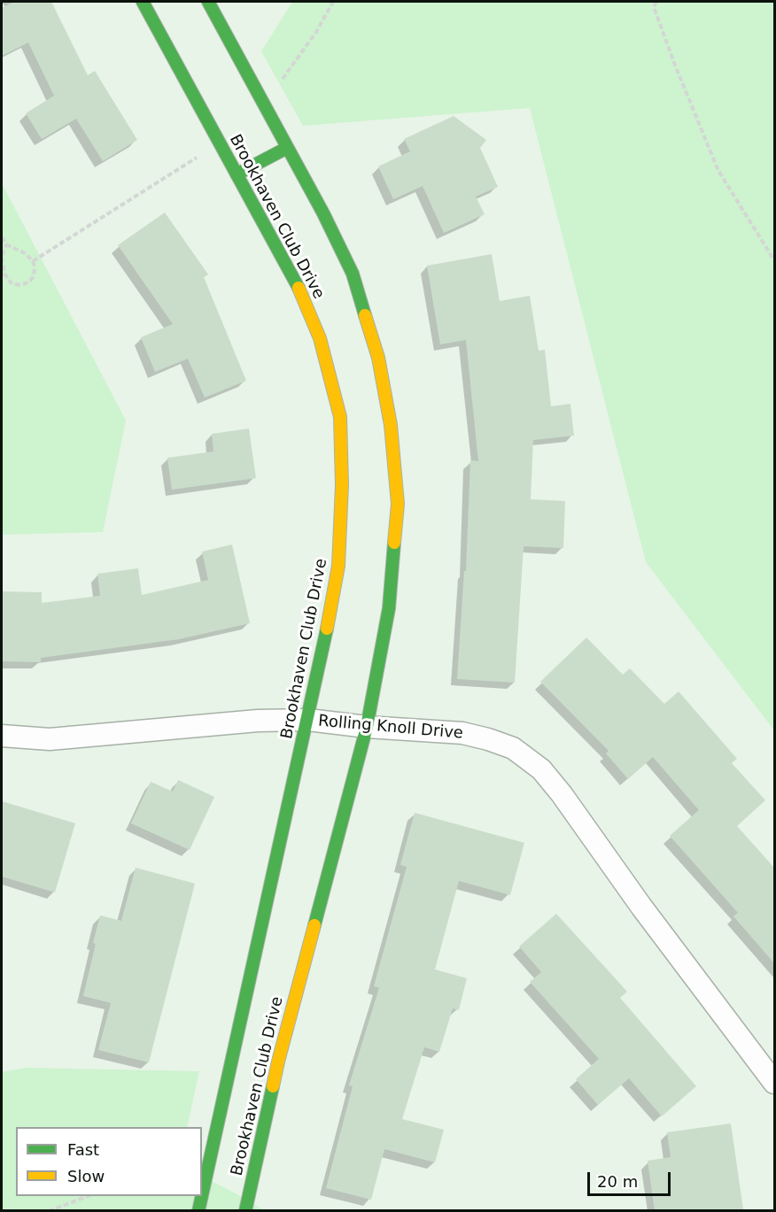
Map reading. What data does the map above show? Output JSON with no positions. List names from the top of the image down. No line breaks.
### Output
{"streets":{"main road":["Brookhaven Club Drive"],"street":["Rolling Knoll Drive"]},"crossings":[["Brookhaven Club Drive","Rolling Knoll Drive"]],"legend":["Fast","Slow"],"scale_bar":"20 m"}
